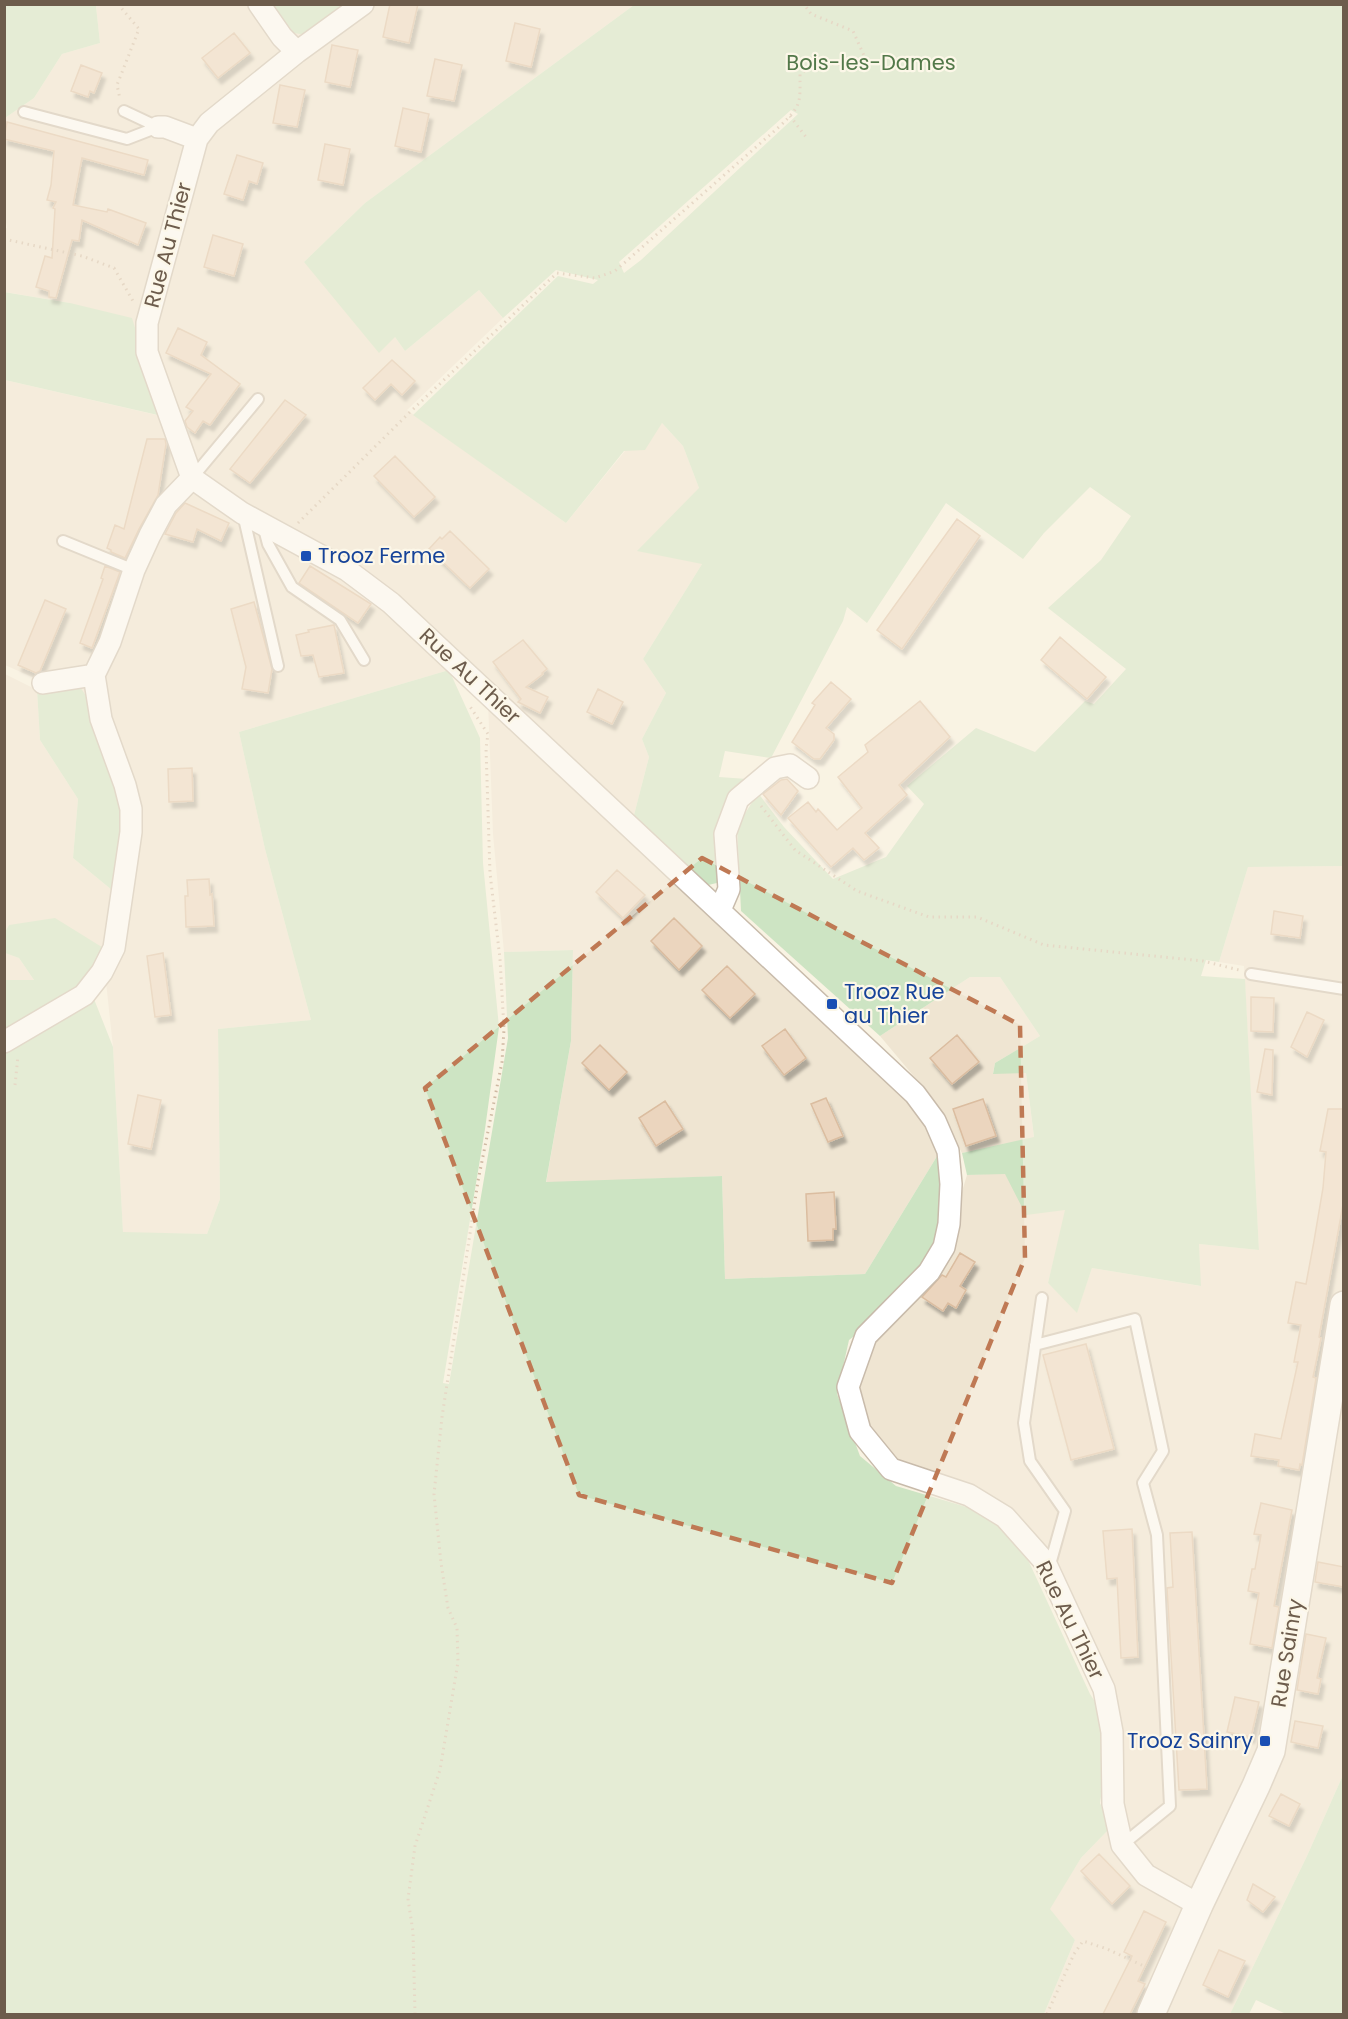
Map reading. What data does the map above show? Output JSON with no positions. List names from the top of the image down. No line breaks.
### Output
{"streets":{"street":["Rue Au Thier","Rue Sainry"]},"crossings":[["Rue Au Thier","Rue Sainry"]],"parks":["Bois-les-Dames"],"places":{"transit":["Trooz Ferme","Trooz Rue au Thier","Trooz Sainry"]}}
